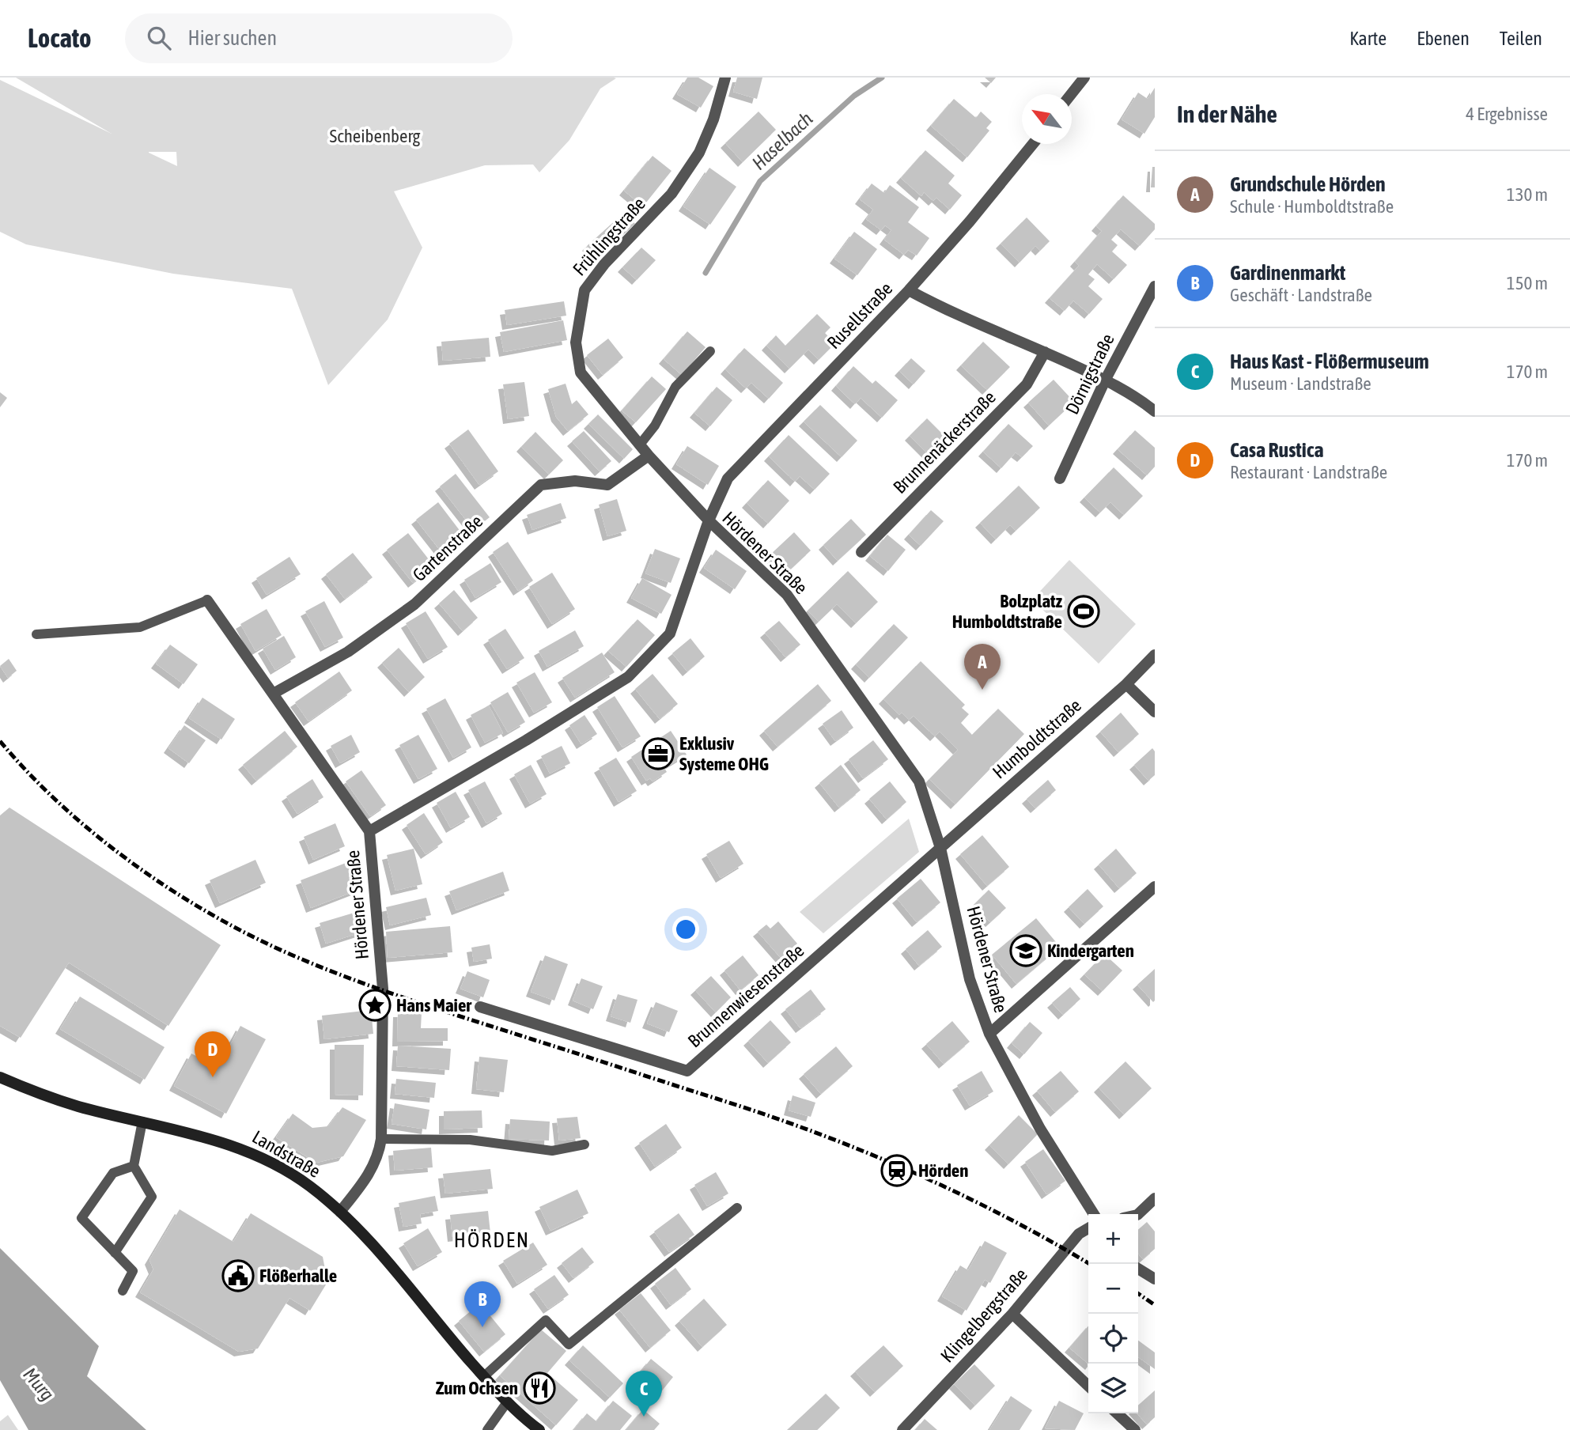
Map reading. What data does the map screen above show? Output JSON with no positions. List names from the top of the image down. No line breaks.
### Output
{"streets":{"street":["Frühlingstraße","Rusellstraße","Dörnigstraße","Brunnenäckerstraße","Gartenstraße","Hördener Straße","Humboldtstraße","Brunnenwiesenstraße","Landstraße","Klingelbergstraße"]},"crossings":[["Frühlingstraße","Rusellstraße"],["Frühlingstraße","Gartenstraße"],["Frühlingstraße","Hördener Straße"],["Rusellstraße","Hördener Straße"],["Hördener Straße","Humboldtstraße"],["Hördener Straße","Brunnenwiesenstraße"],["Hördener Straße","Landstraße"],["Humboldtstraße","Brunnenwiesenstraße"]],"districts":["HÖRDEN"],"water":["Haselbach","Murg"],"parks":["Scheibenberg"],"places":{"sports":["Bolzplatz Humboldtstraße"],"office":["Exklusiv Systeme OHG"],"school or university":["Kindergarten"],"place":["Hans Maier"],"station":["Hörden"],"public building":["Flößerhalle"],"restaurant":["Zum Ochsen"]},"north":"top left","page":{"header":"Locato","search":"Hier suchen","nav":["Karte","Ebenen","Teilen"],"heading":["In der Nähe","4 Ergebnisse"],"list":[{"mark":"A","name":"Grundschule Hörden","note":"Schule · Humboldtstraße","value":"130 m"},{"mark":"B","name":"Gardinenmarkt","note":"Geschäft · Landstraße","value":"150 m"},{"mark":"C","name":"Haus Kast - Flößermuseum","note":"Museum · Landstraße","value":"170 m"},{"mark":"D","name":"Casa Rustica","note":"Restaurant · Landstraße","value":"170 m"}],"pins":["A","D","B","C"],"map_buttons":["+","−"]}}
